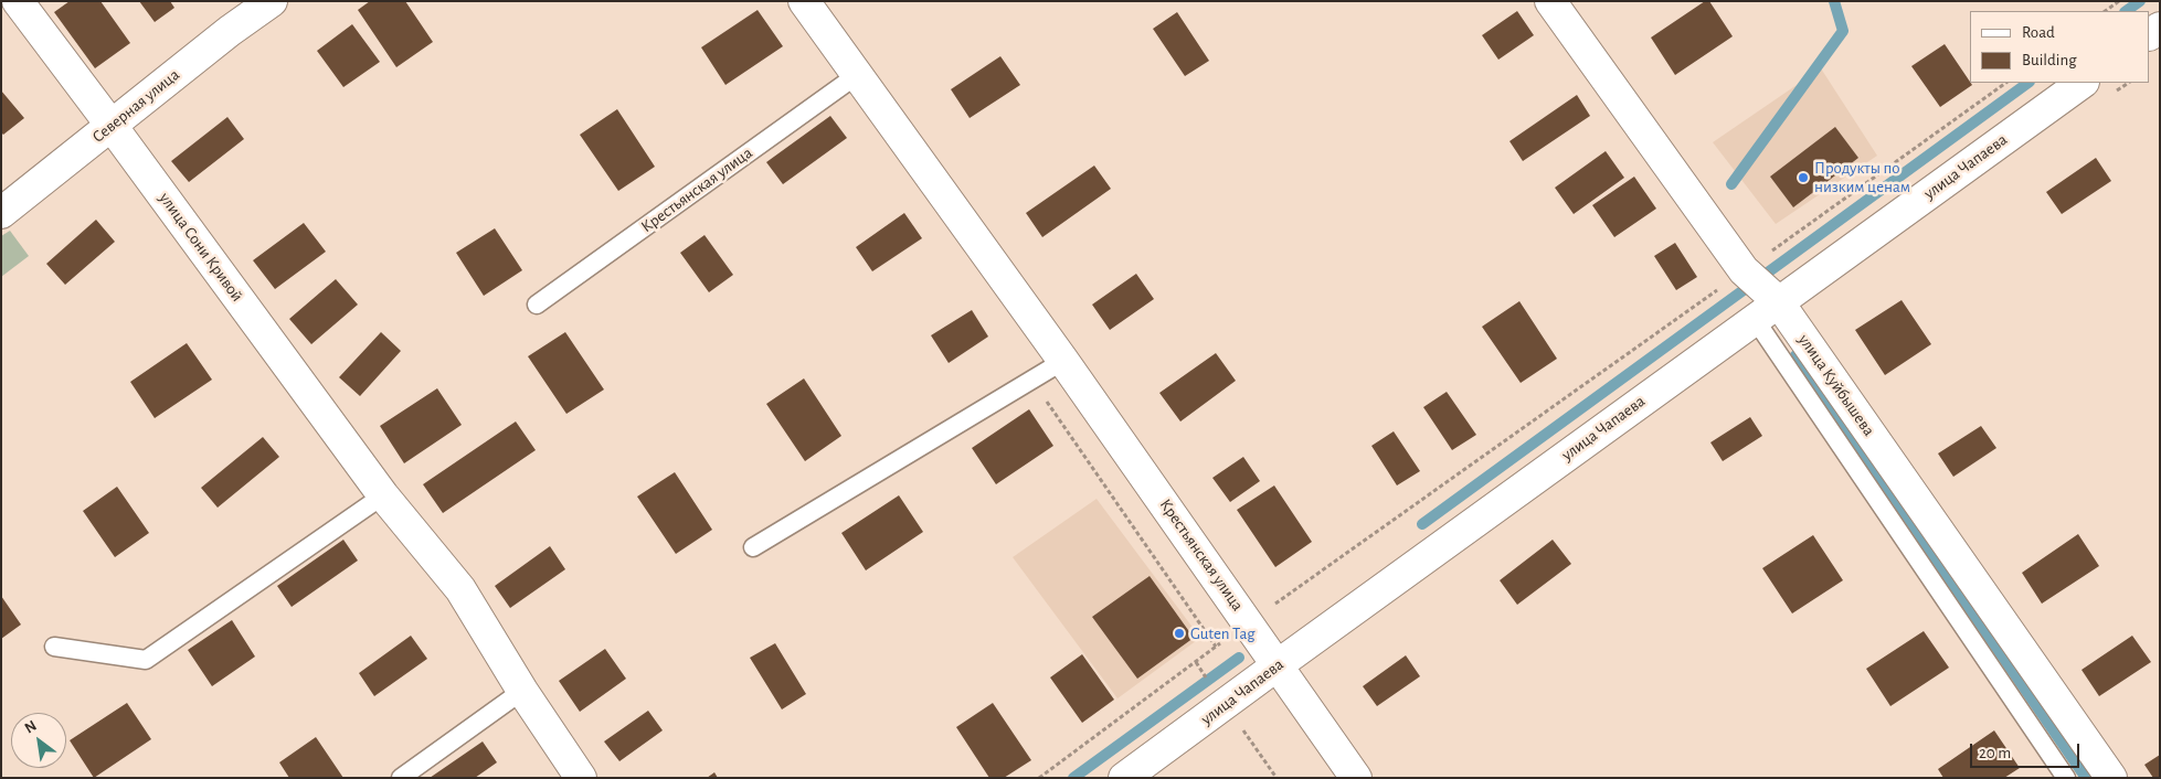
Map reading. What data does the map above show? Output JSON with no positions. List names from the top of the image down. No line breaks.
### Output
{"streets":{"street":["Северная улица","улица Чапаева","Крестьянская улица","улица Сони Кривой","улица Куйбышева"]},"crossings":[["Северная улица","улица Сони Кривой"],["улица Чапаева","Крестьянская улица"],["улица Чапаева","улица Куйбышева"]],"places":["Продукты по низким ценам","Guten Tag"],"legend":["Road","Building"],"scale_bar":"20 m","north":"top left"}
